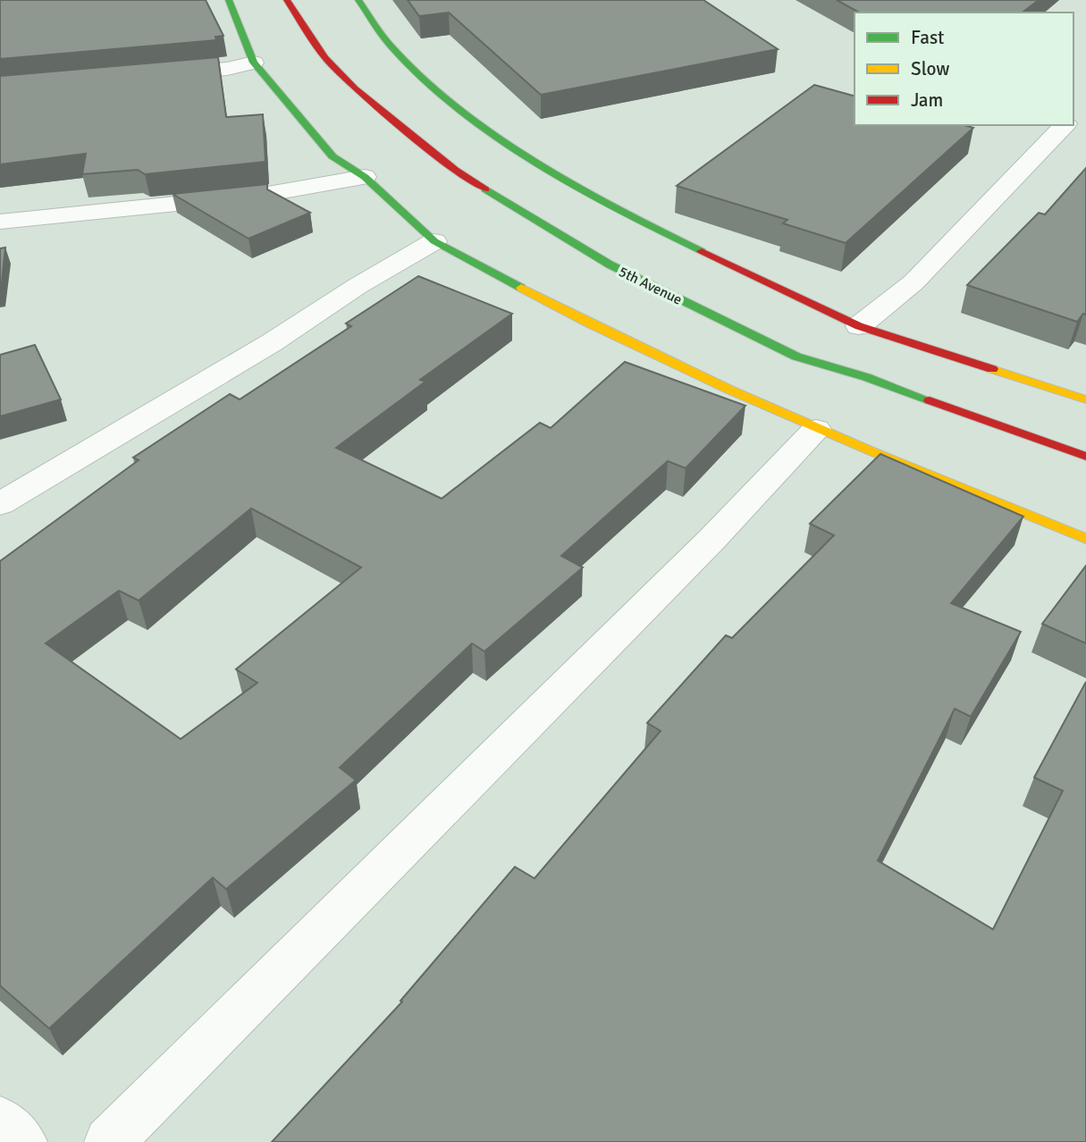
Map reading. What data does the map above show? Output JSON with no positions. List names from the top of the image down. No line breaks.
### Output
{"streets":{"street":["5th Avenue"]},"legend":["Fast","Slow","Jam"]}
